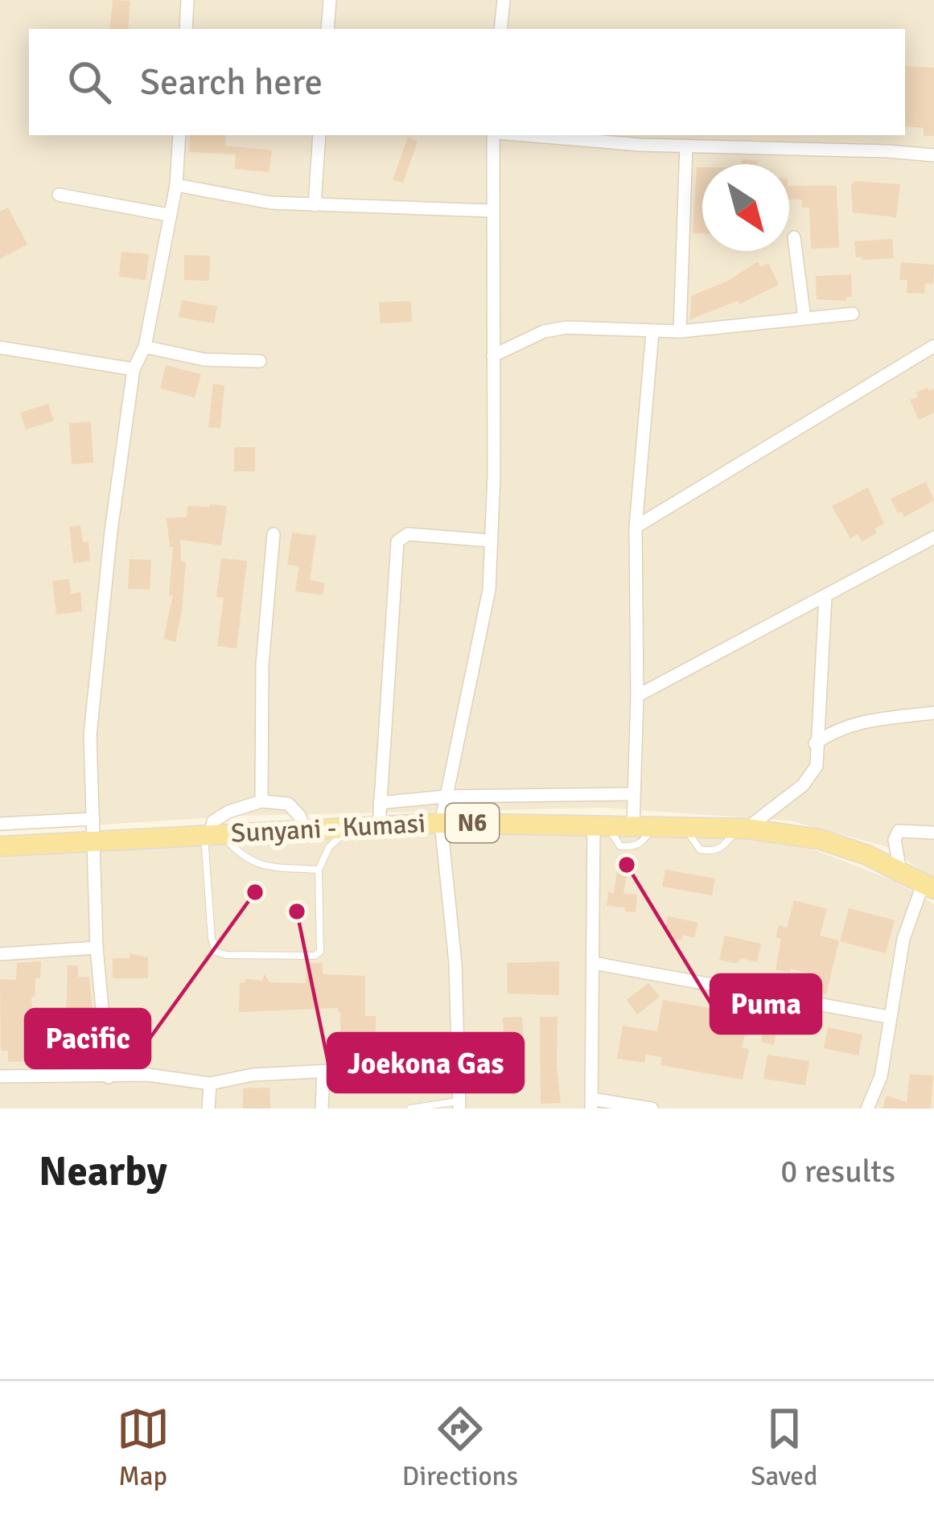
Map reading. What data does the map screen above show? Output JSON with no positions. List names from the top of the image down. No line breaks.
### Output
{"streets":{"main road":["N6","Sunyani - Kumasi"]},"places":["Puma","Pacific","Joekona Gas"],"north":"bottom right","page":{"search":"Search here","heading":["Nearby","0 results"],"nav":["Map","Directions","Saved"]}}
